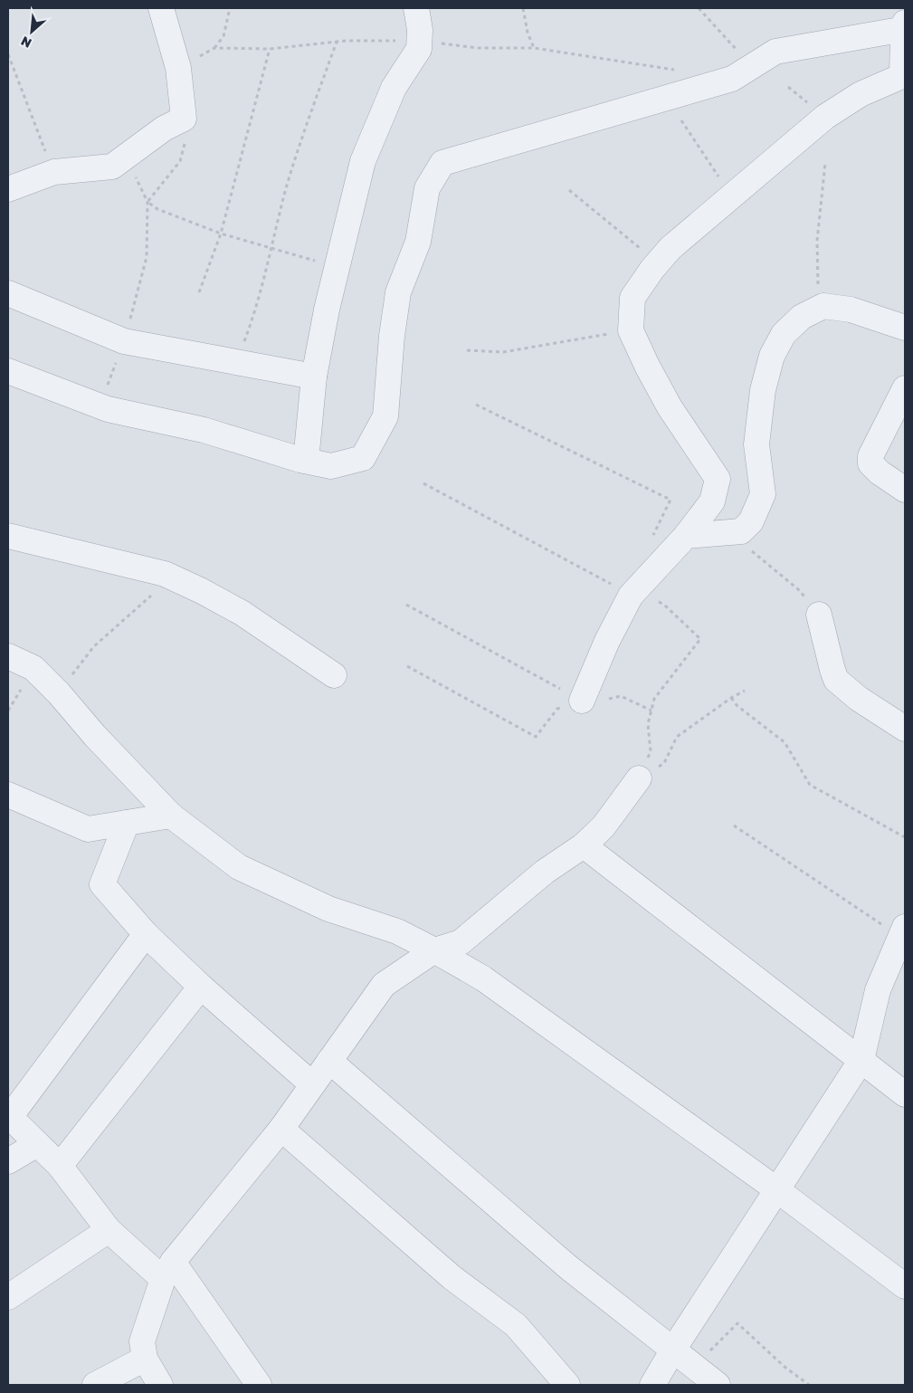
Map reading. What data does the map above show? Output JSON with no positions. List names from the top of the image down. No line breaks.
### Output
{"north":"bottom left"}
